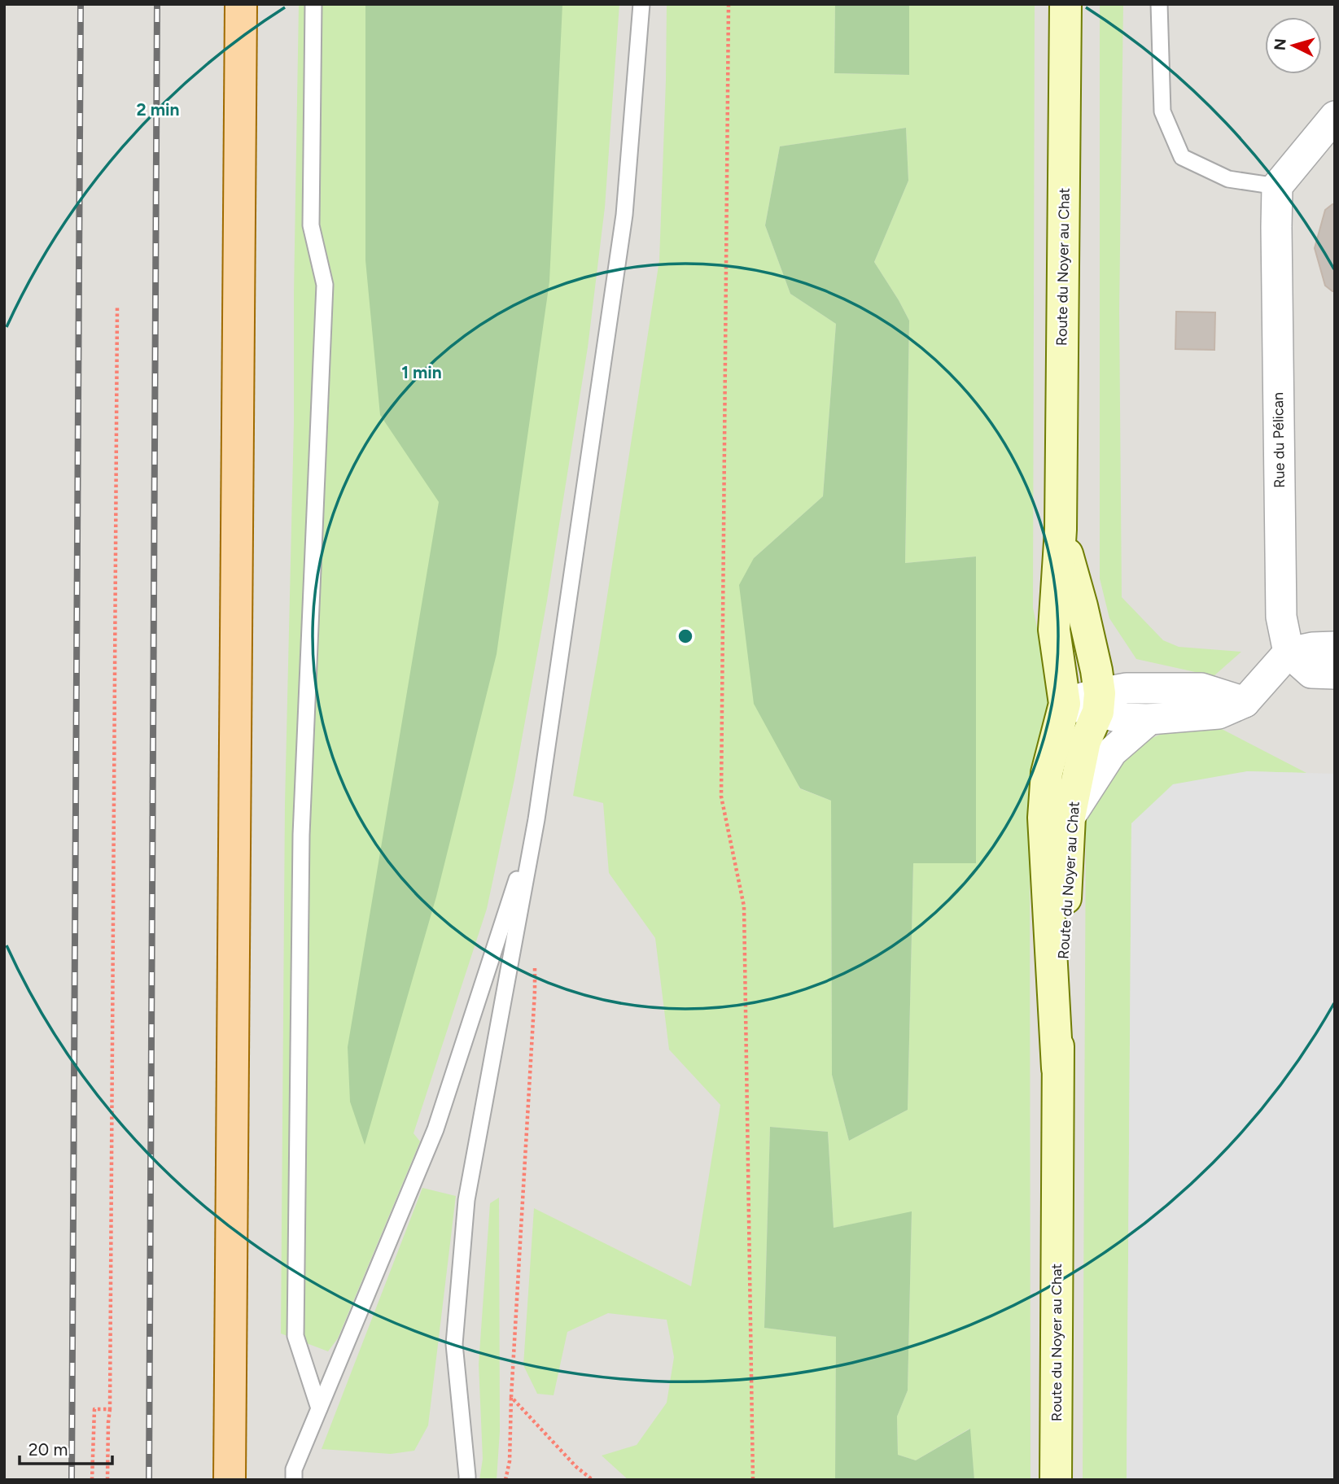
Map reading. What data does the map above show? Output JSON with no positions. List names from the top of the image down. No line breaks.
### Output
{"streets":{"street":["Route du Noyer au Chat","Rue du Pélican"]},"scale_bar":"20 m","north":"left","rings":["2 min","1 min"]}
